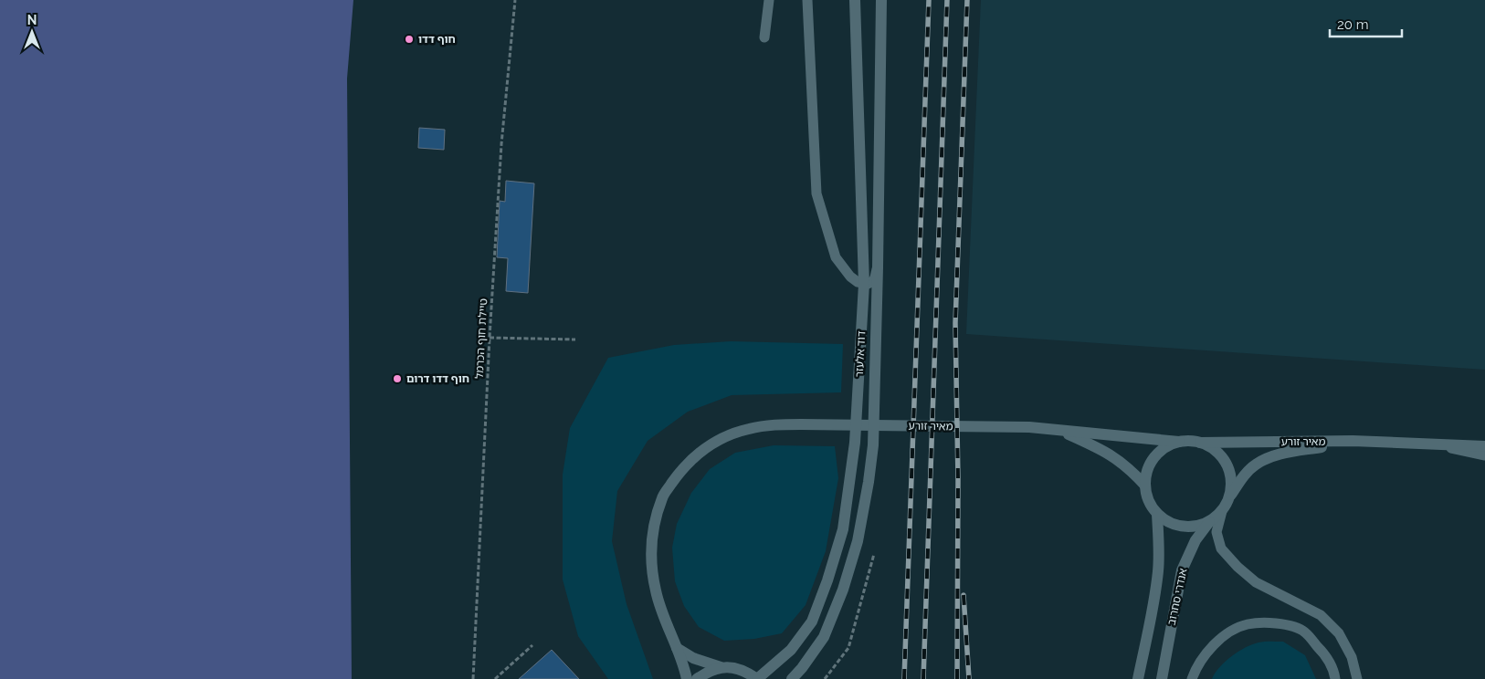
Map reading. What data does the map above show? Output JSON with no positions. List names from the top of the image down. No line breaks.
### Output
{"streets":{"street":["דוד אלעזר","מאיר זורע","אנדרי סחרוב"],"path":["טיילת חוף הכרמל"]},"crossings":[["מאיר זורע","אנדרי סחרוב"]],"places":["חוף דדו","חוף דדו דרום"],"scale_bar":"20 m","north":"top"}
